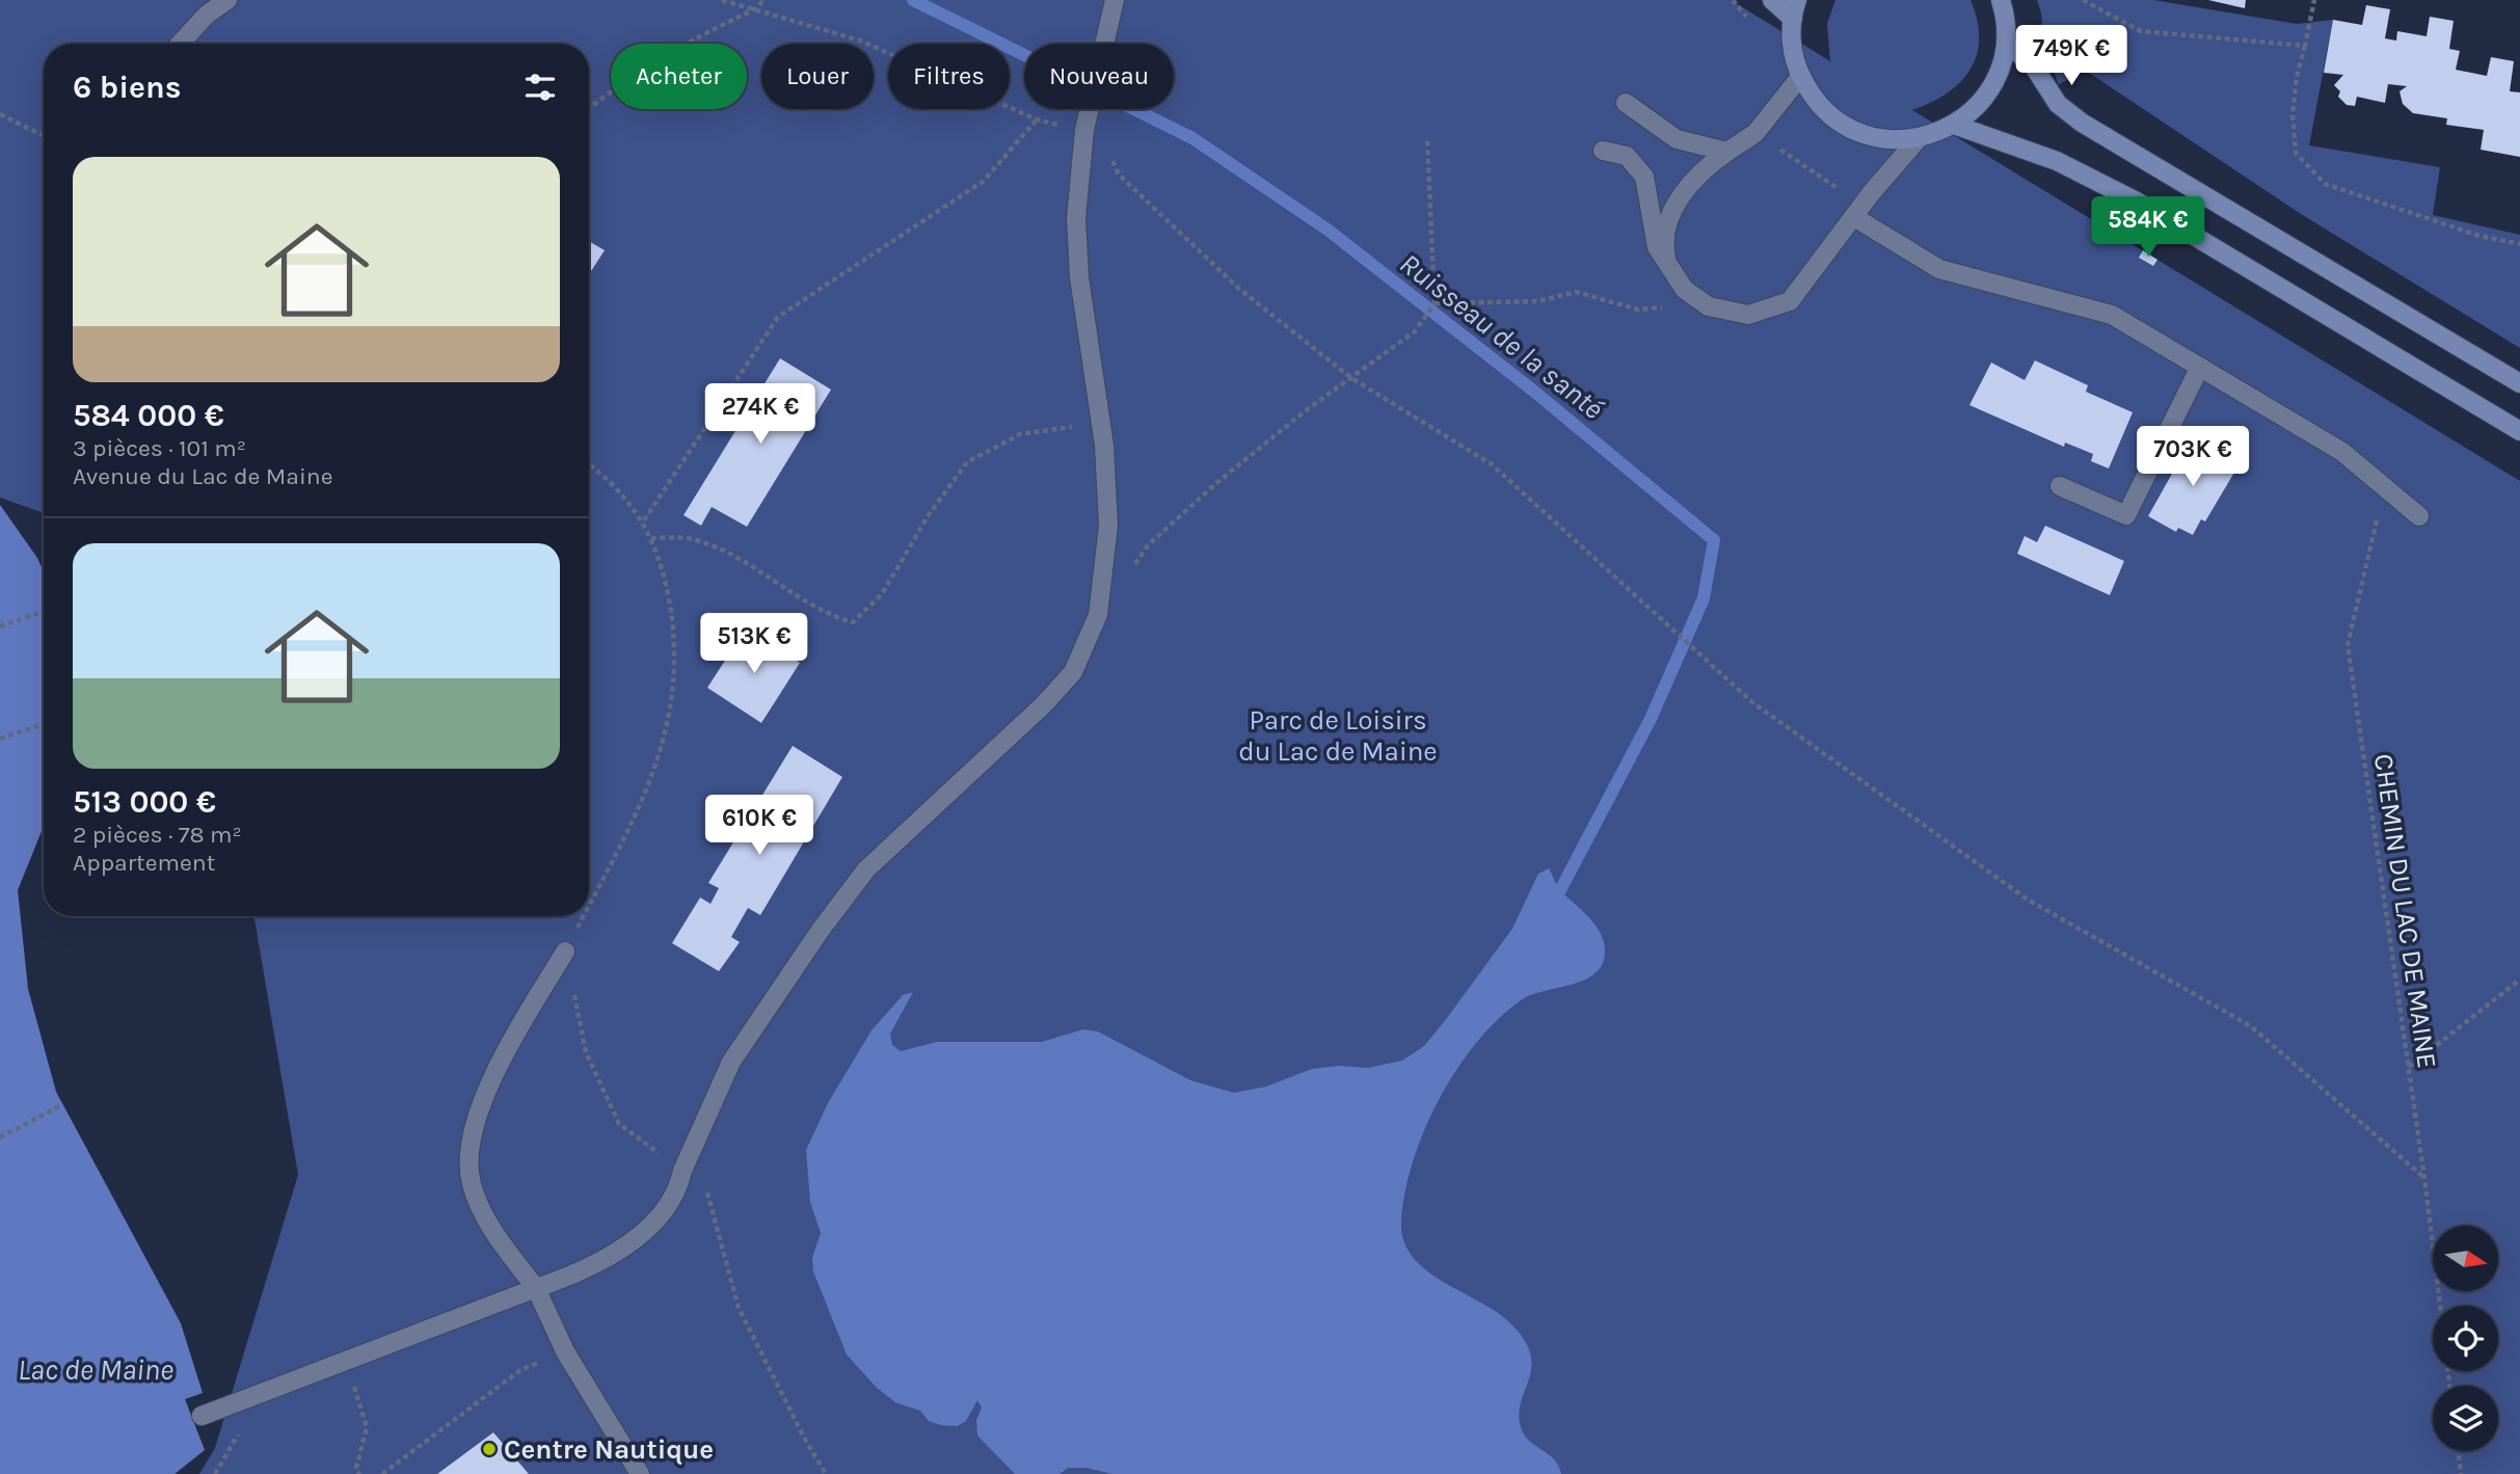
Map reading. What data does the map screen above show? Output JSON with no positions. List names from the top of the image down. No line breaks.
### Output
{"streets":{"path":["CHEMIN DU LAC DE MAINE"]},"water":["Ruisseau de la santé","Lac de Maine"],"parks":["Parc de Loisirs du Lac de Maine"],"places":["Centre Nautique"],"north":"right","page":{"price":["749K €","584K €","274K €","703K €","513K €","610K €"],"chip":["Acheter","Louer","Filtres","Nouveau"],"heading":"6 biens","list":[{"name":"584 000 €","note":"3 pièces · 101 m² · Avenue du Lac de Maine"},{"name":"513 000 €","note":"2 pièces · 78 m² · Appartement"}]}}
